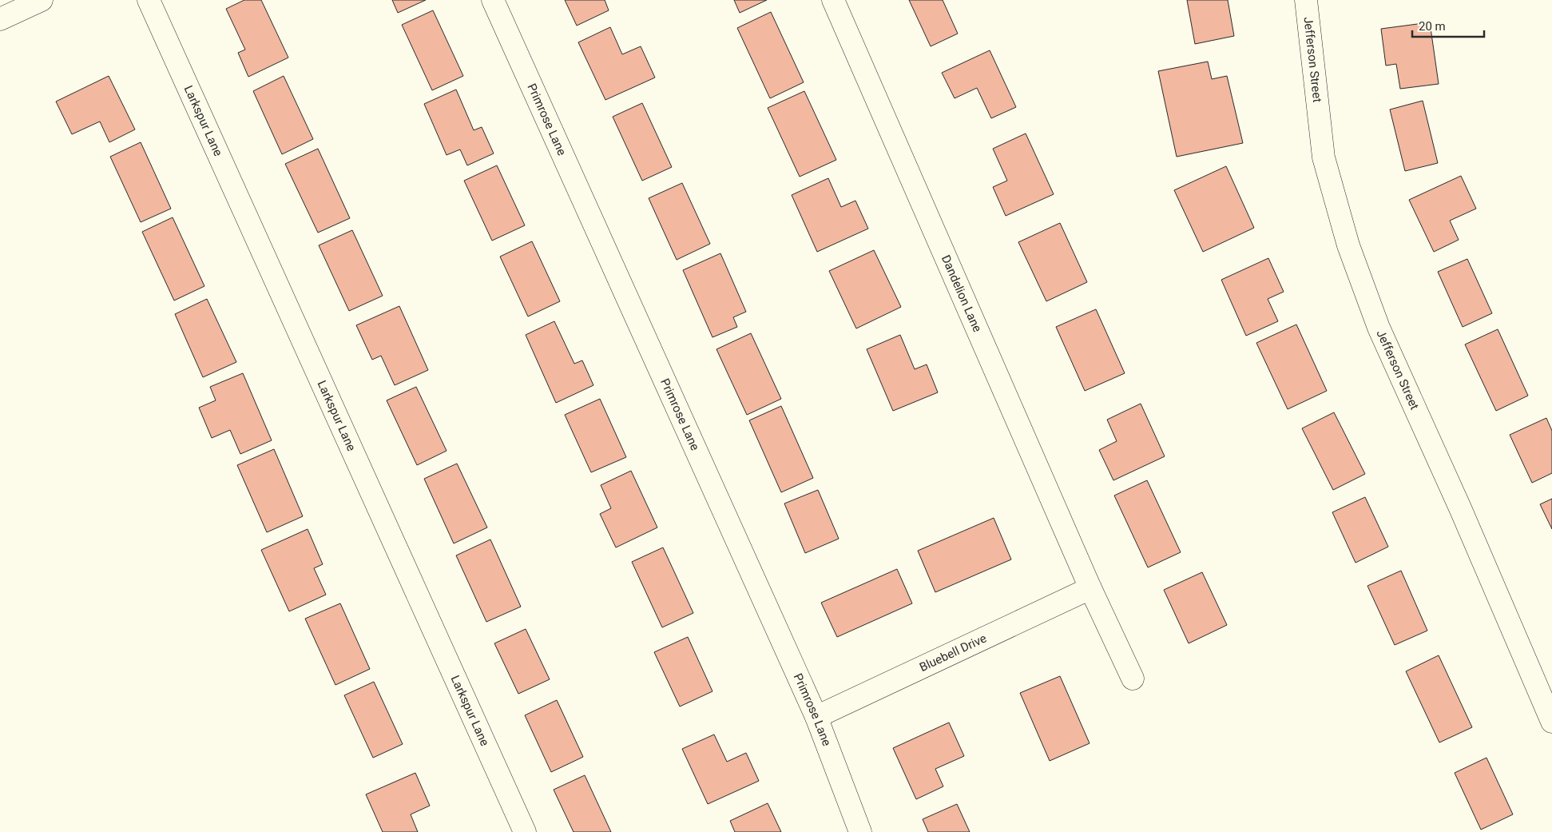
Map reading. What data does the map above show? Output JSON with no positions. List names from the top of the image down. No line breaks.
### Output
{"streets":{"street":["Jefferson Street","Primrose Lane","Larkspur Lane","Dandelion Lane","Bluebell Drive"]},"crossings":[["Primrose Lane","Bluebell Drive"],["Dandelion Lane","Bluebell Drive"]],"scale_bar":"20 m"}
